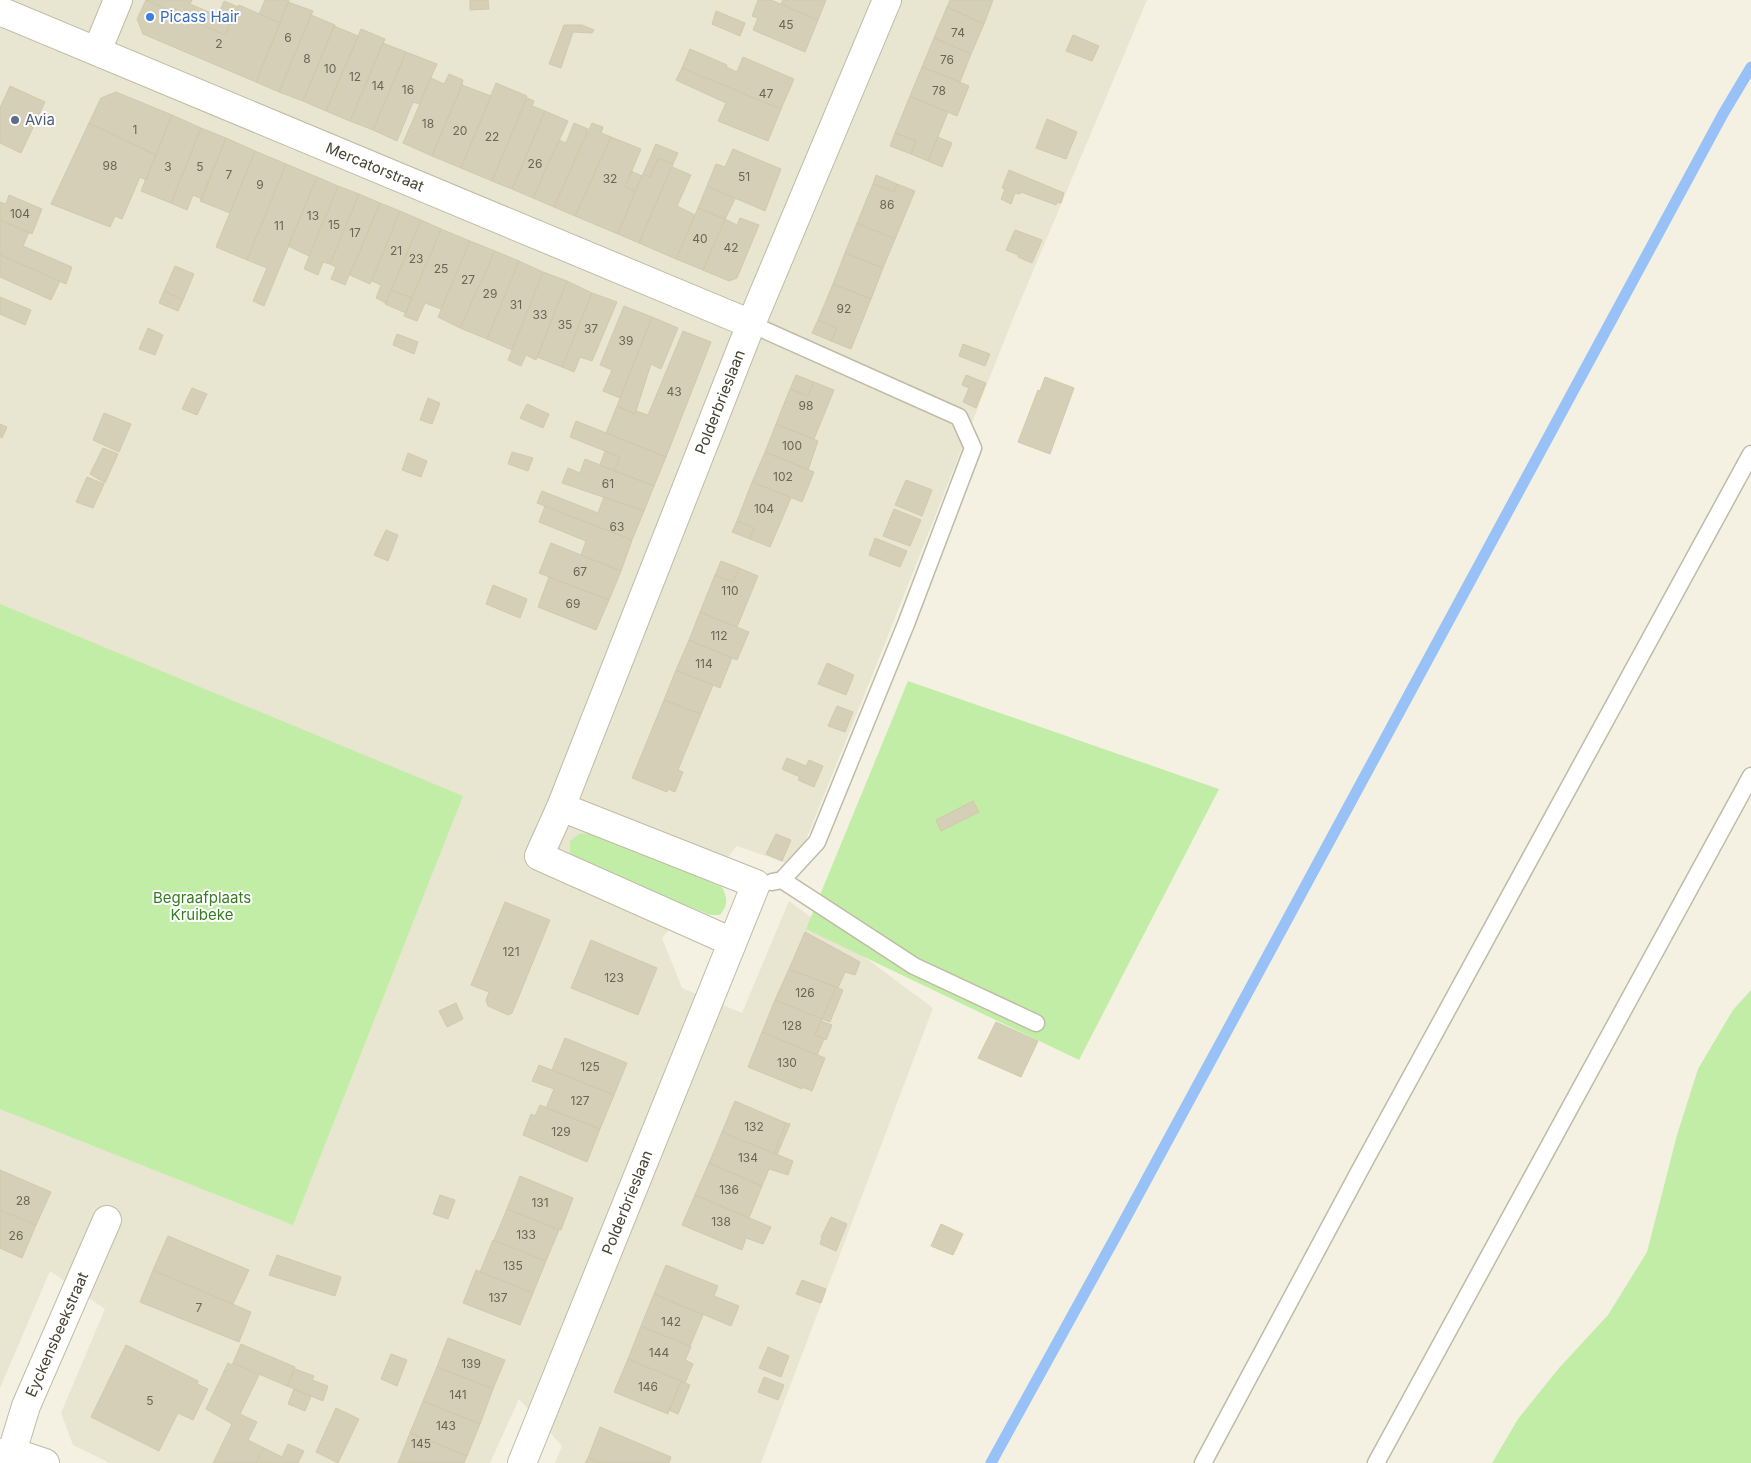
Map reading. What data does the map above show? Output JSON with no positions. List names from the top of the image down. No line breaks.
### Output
{"streets":{"street":["Mercatorstraat","Polderbrieslaan","Eyckensbeekstraat"]},"crossings":[["Mercatorstraat","Polderbrieslaan"]],"parks":["Begraafplaats Kruibeke"],"places":["Picass Hair","Avia"],"house_numbers":["45","74","6","2","8","76","10","12","14","16","78","47","18","1","20","22","26","98","3","5","7","51","32","9","86","104","13","15","11","17","40","42","21","23","25","27","29","31","92","33","35","37","39","43","98","100","102","61","104","63","67","110","69","112","114","121","123","126","128","130","125","127","132","129","134","136","28","131","138","133","26","135","137","7","142","144","139","146","141","5","143","145"]}
